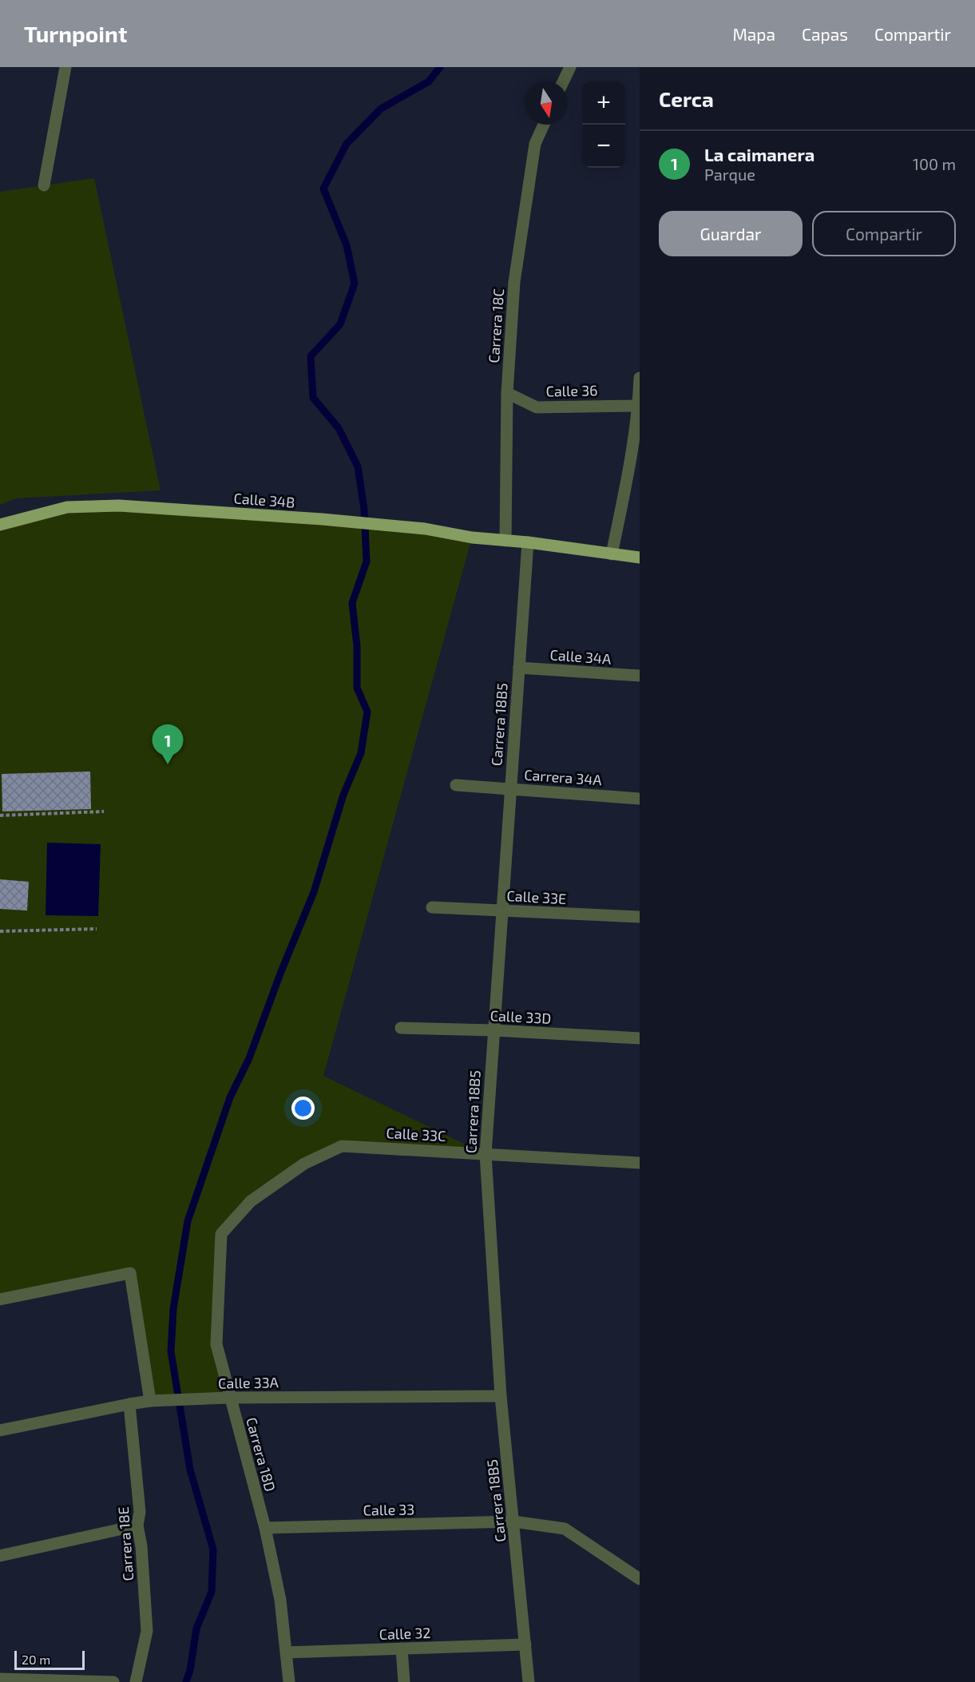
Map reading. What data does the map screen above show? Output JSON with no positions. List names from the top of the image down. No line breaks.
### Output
{"streets":{"main road":["Calle 34B"],"street":["Carrera 18C","Calle 36","Calle 34A","Carrera 18B5","Carrera 34A","Calle 33E","Calle 33D","Calle 33C","Calle 33A","Carrera 18D","Calle 33","Carrera 18E","Calle 32"]},"crossings":[["Carrera 18C","Calle 36"],["Carrera 18C","Calle 34B"],["Calle 34B","Carrera 18B5"],["Calle 34A","Carrera 18B5"],["Carrera 18B5","Carrera 34A"],["Carrera 18B5","Calle 33E"],["Carrera 18B5","Calle 33D"],["Carrera 18B5","Calle 33C"],["Carrera 18B5","Calle 33A"],["Carrera 18B5","Calle 33"],["Carrera 18B5","Calle 32"],["Calle 33C","Carrera 18D"],["Calle 33A","Carrera 18D"],["Calle 33A","Carrera 18E"],["Carrera 18D","Calle 33"],["Carrera 18D","Calle 32"]],"scale_bar":"20 m","north":"bottom","page":{"header":"Turnpoint","nav":["Mapa","Capas","Compartir"],"heading":"Cerca","map_buttons":["+","−"],"list":[{"mark":"1","name":"La caimanera","note":"Parque","value":"100 m"}],"buttons":["Guardar","Compartir"],"pins":"1","scale":"20 m"}}
